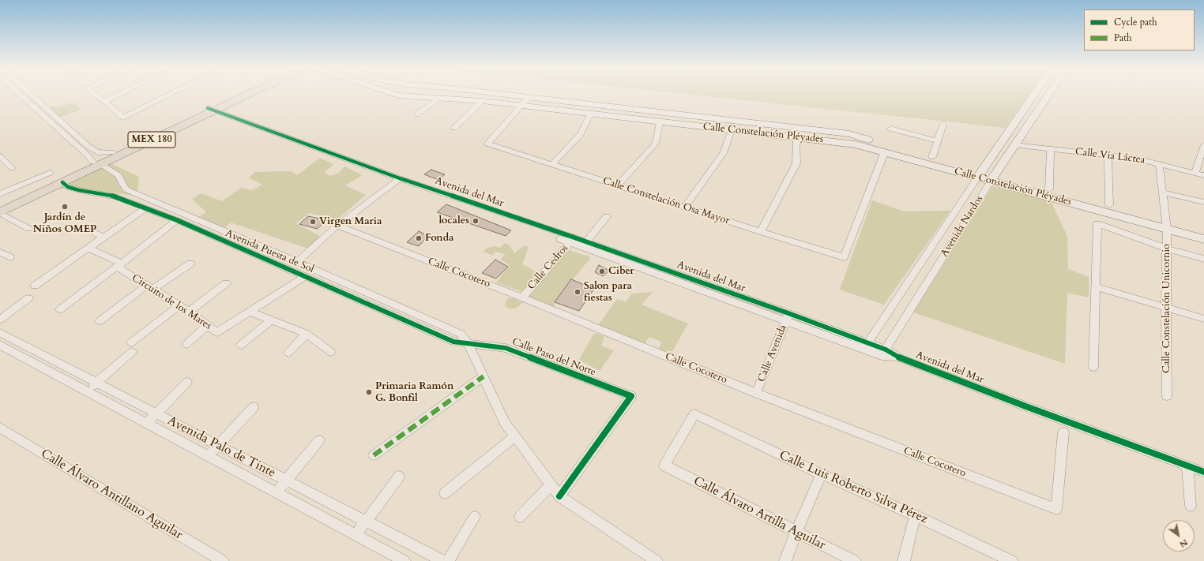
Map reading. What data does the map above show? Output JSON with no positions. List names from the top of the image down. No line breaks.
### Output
{"streets":{"main road":["Calle Constelación Pléyades","MEX 180","Avenida Nardos"],"street":["Calle Vía Láctea","Avenida del Mar","Calle Constelación Osa Mayor","Avenida Puesta de Sol","Calle Cedros","Calle Cocotero","Circuito de los Mares","Calle Constelación Unicornio","Calle Avenida","Calle Paso del Norte","Avenida Palo de Tinte","Calle Luis Roberto Silva Pérez","Calle Álvaro Antillano Aguilar","Calle Álvaro Artilla Aguilar"]},"crossings":[["Calle Constelación Pléyades","Calle Constelación Osa Mayor"],["Calle Constelación Pléyades","Avenida Nardos"],["Calle Constelación Pléyades","Calle Constelación Unicornio"],["MEX 180","Avenida del Mar"],["MEX 180","Avenida Puesta de Sol"],["Calle Vía Láctea","Avenida Nardos"],["Calle Vía Láctea","Calle Constelación Unicornio"],["Avenida del Mar","Avenida Nardos"],["Avenida del Mar","Calle Cedros"],["Avenida del Mar","Calle Avenida"],["Avenida Puesta de Sol","Circuito de los Mares"],["Avenida Puesta de Sol","Calle Paso del Norte"],["Calle Cedros","Calle Cocotero"],["Calle Cocotero","Calle Avenida"],["Calle Luis Roberto Silva Pérez","Calle Álvaro Artilla Aguilar"]],"places":["Jardín de Niños OMEP","locales","Virgen Maria","Fonda","Ciber","Salon para fiestas","Primaria Ramón G. Bonfil"],"legend":["Cycle path","Path"],"north":"bottom right"}
